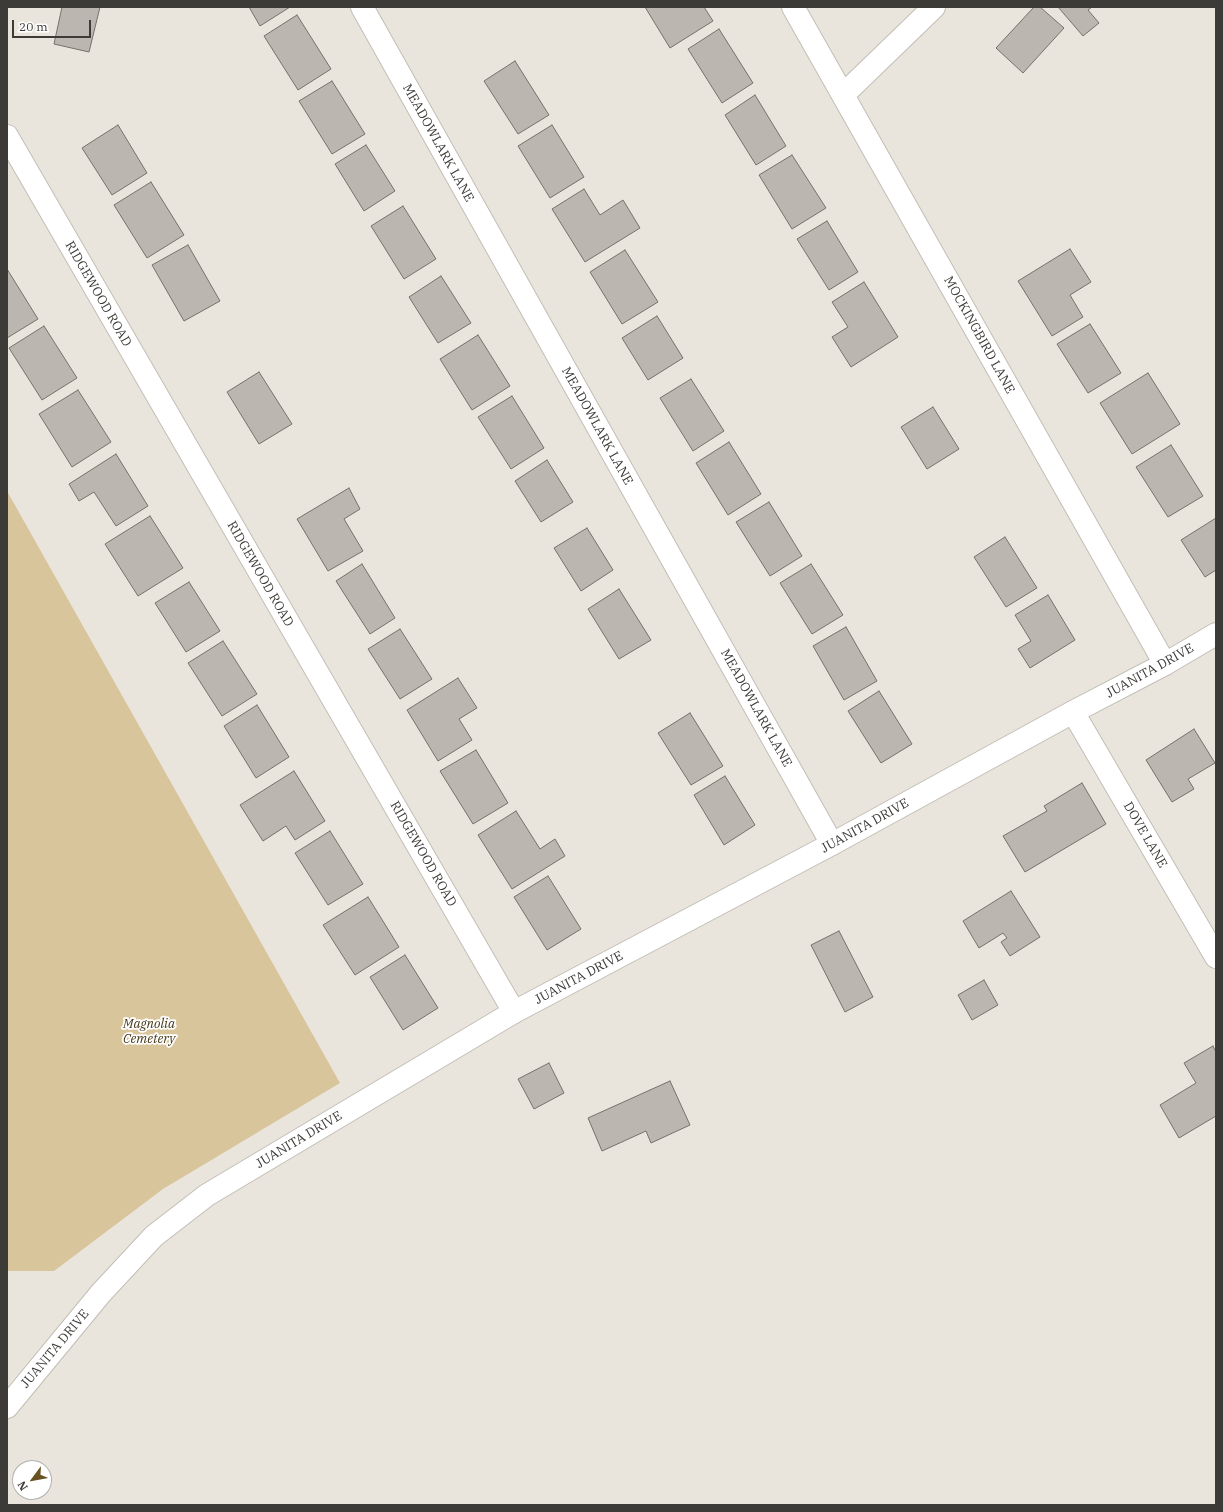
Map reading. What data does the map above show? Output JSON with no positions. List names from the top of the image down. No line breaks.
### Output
{"streets":{"street":["MEADOWLARK LANE","RIDGEWOOD ROAD","MOCKINGBIRD LANE","JUANITA DRIVE","DOVE LANE"]},"crossings":[["MEADOWLARK LANE","JUANITA DRIVE"],["RIDGEWOOD ROAD","JUANITA DRIVE"],["MOCKINGBIRD LANE","JUANITA DRIVE"],["JUANITA DRIVE","DOVE LANE"]],"parks":["Magnolia Cemetery"],"scale_bar":"20 m","north":"bottom left"}
